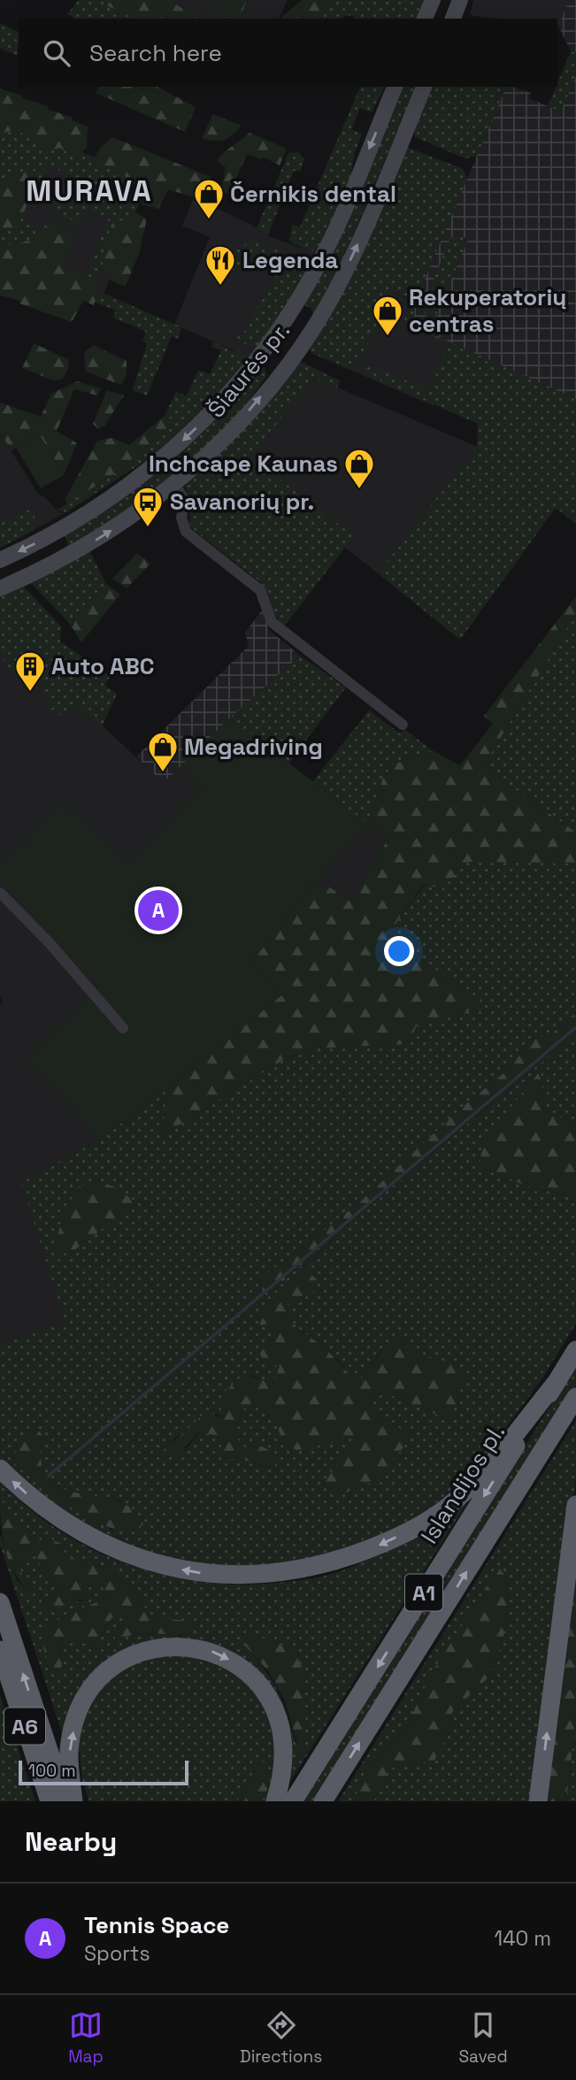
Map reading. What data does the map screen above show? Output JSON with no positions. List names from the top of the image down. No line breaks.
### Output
{"streets":{"highway":["Islandijos pl.","A1","A6"],"main road":["Šiaurės pr."]},"districts":["MURAVA"],"places":{"shop":["Černikis dental","Rekuperatorių centras","Inchcape Kaunas","Megadriving"],"restaurant":["Legenda"],"bus stop":["Savanorių pr."],"building":["Auto ABC"]},"scale_bar":"100 m","page":{"search":"Search here","pins":"A","scale":"100 m","heading":"Nearby","list":[{"mark":"A","name":"Tennis Space","note":"Sports","value":"140 m"}],"nav":["Map","Directions","Saved"]}}
